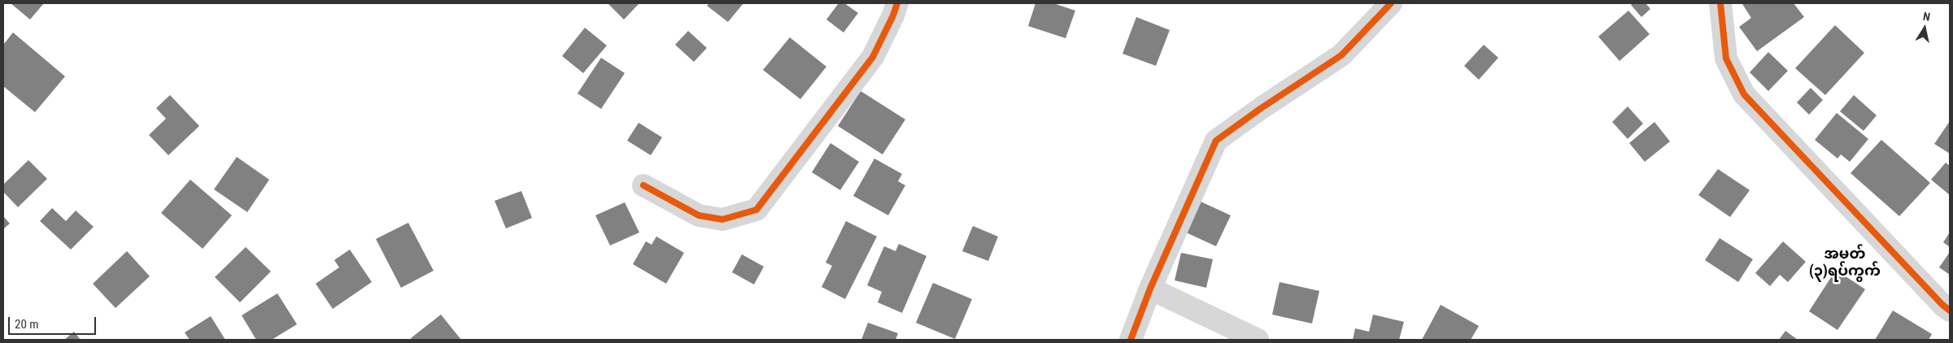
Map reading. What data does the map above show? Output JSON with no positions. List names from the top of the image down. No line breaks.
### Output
{"districts":["အမှတ် (၃)ရပ်ကွက်"],"scale_bar":"20 m","north":"top"}
